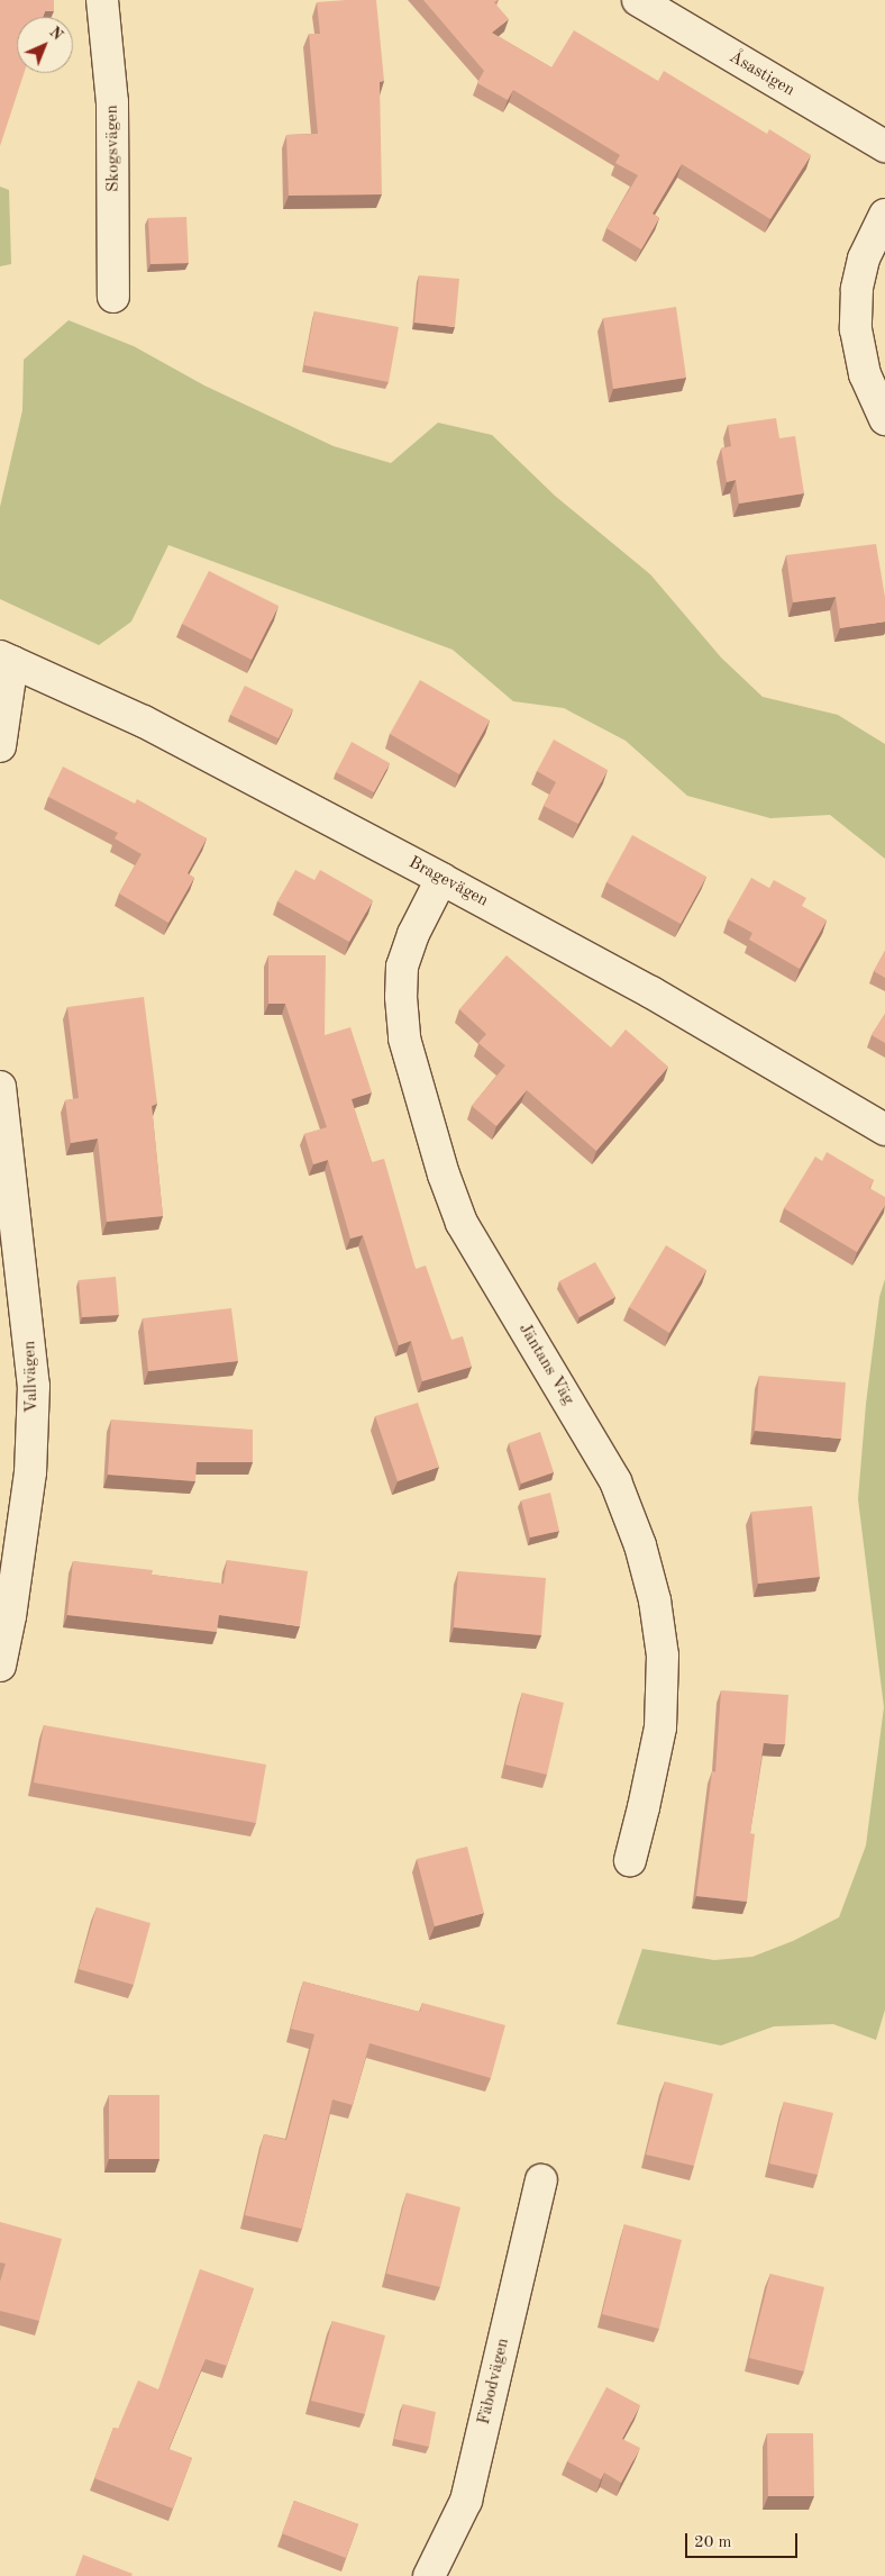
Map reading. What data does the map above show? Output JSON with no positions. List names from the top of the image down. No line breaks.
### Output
{"streets":{"street":["Åsastigen","Skogsvägen","Bragevägen","Jäntans Väg","Vallvägen","Fäbodvägen"]},"crossings":[["Bragevägen","Jäntans Väg"]],"scale_bar":"20 m","north":"top right"}
